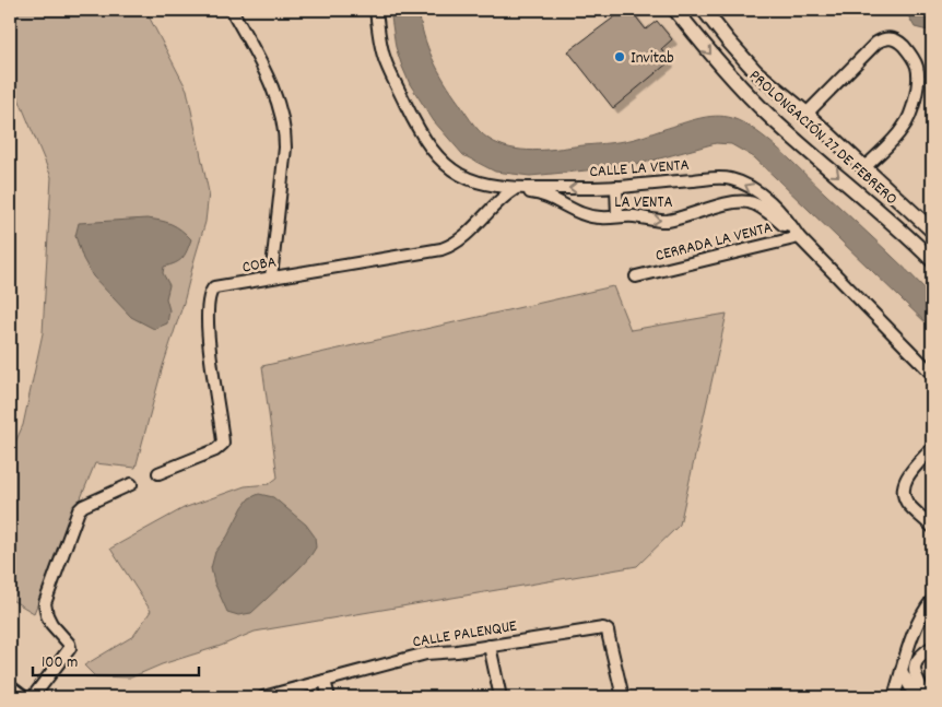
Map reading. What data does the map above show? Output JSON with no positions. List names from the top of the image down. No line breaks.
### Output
{"streets":{"street":["PROLONGACIÓN 27 DE FEBRERO","CALLE LA VENTA","LA VENTA","CERRADA LA VENTA","COBA","CALLE PALENQUE"]},"crossings":[["CALLE LA VENTA","LA VENTA"],["CALLE LA VENTA","CERRADA LA VENTA"],["CALLE LA VENTA","COBA"],["LA VENTA","CERRADA LA VENTA"],["LA VENTA","COBA"]],"one_way":["CALLE LA VENTA","LA VENTA"],"places":["Invitab"],"scale_bar":"100 m"}
